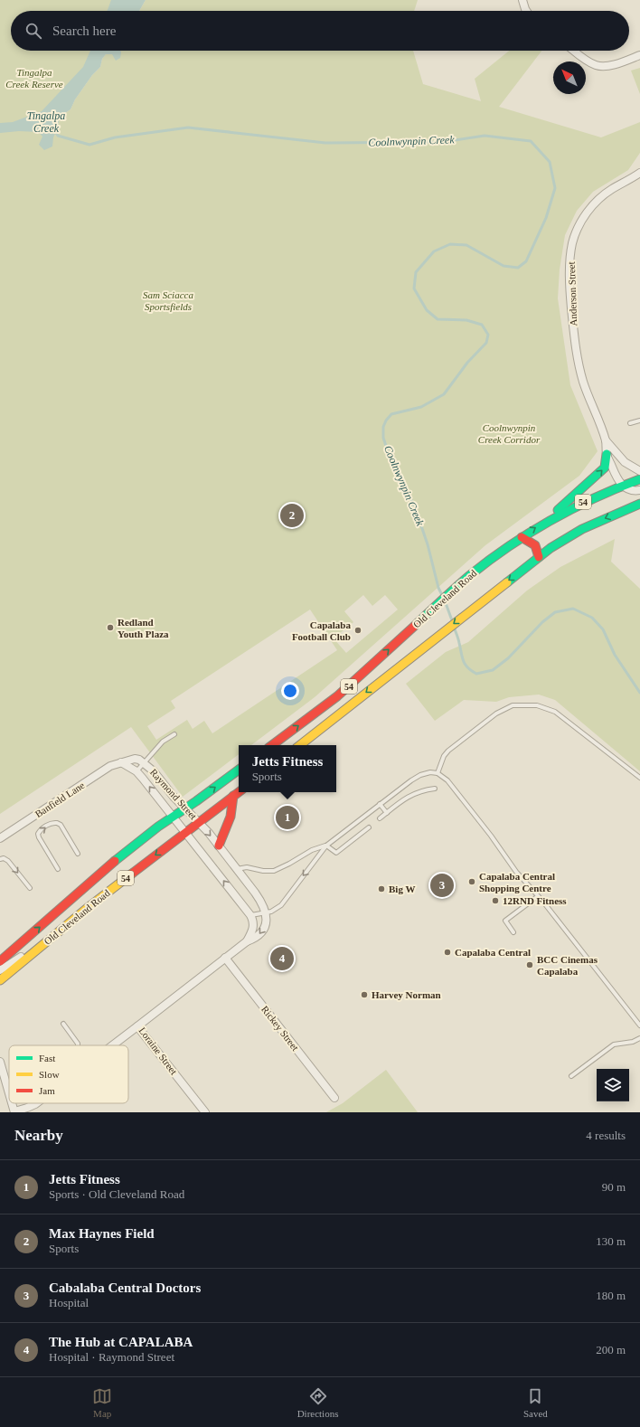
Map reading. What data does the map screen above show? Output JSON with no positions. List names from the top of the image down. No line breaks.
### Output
{"streets":{"main road":["54","Old Cleveland Road"],"street":["Anderson Street","Raymond Street","Banfield Lane","Rickey Street","Loraine Street"]},"crossings":[["Old Cleveland Road","Raymond Street"],["Raymond Street","Banfield Lane"],["Rickey Street","Loraine Street"]],"water":["Tingalpa Creek","Coolnwynpin Creek"],"parks":["Tingalpa Creek Reserve","Sam Sciacca Sportsfields","Coolnwynpin Creek Corridor"],"places":["Redland Youth Plaza","Capalaba Football Club","Capalaba Central Shopping Centre","Big W","12RND Fitness","Capalaba Central","BCC Cinemas Capalaba","Harvey Norman"],"legend":["Fast","Slow","Jam"],"north":"top left","page":{"search":"Search here","pins":["2","1","3","4"],"popup":["Jetts Fitness","Sports"],"heading":["Nearby","4 results"],"list":[{"mark":"1","name":"Jetts Fitness","note":"Sports · Old Cleveland Road","value":"90 m"},{"mark":"2","name":"Max Haynes Field","note":"Sports","value":"130 m"},{"mark":"3","name":"Cabalaba Central Doctors","note":"Hospital","value":"180 m"},{"mark":"4","name":"The Hub at CAPALABA","note":"Hospital · Raymond Street","value":"200 m"}],"nav":["Map","Directions","Saved"]}}
